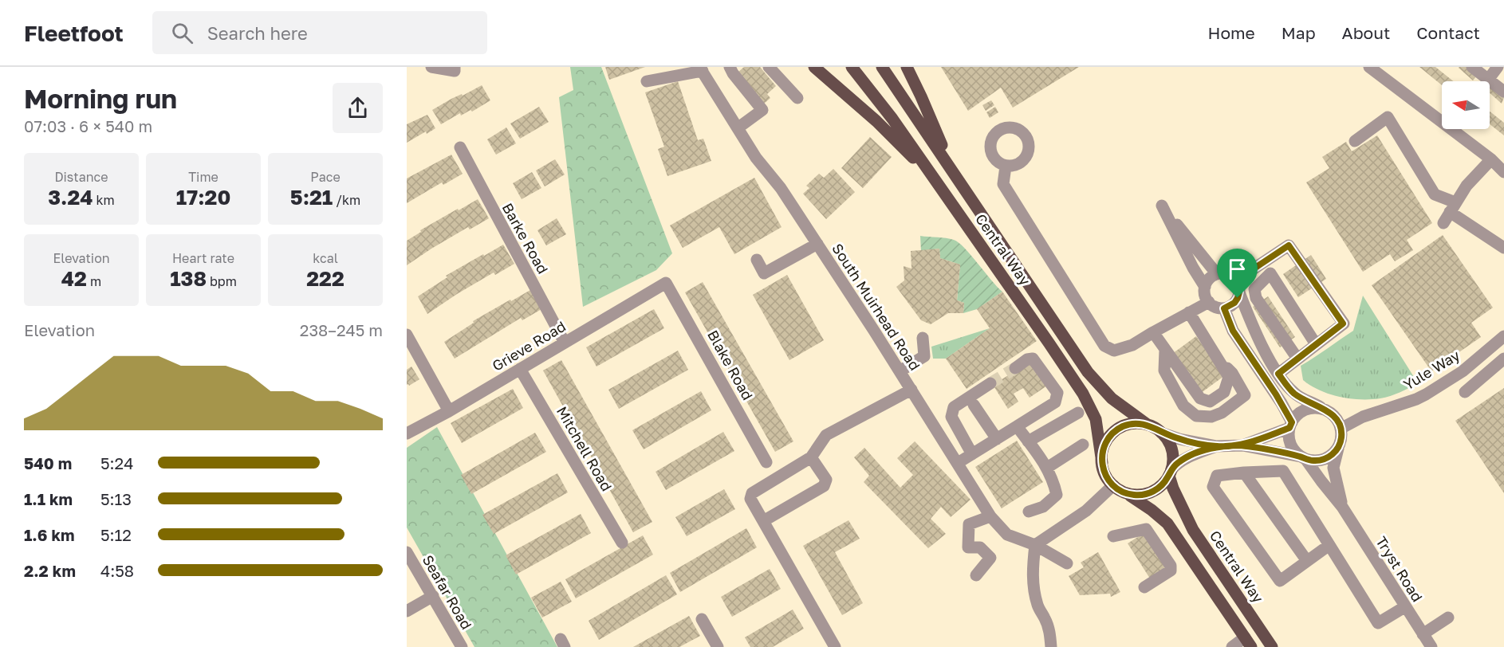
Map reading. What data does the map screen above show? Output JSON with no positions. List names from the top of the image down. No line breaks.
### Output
{"streets":{"main road":["Central Way"],"street":["Barke Road","South Muirhead Road","Grieve Road","Blake Road","Yule Way","Mitchell Road","Tryst Road","Seafar Road"]},"crossings":[["Barke Road","Grieve Road"],["Grieve Road","Blake Road"],["Grieve Road","Mitchell Road"],["Yule Way","Tryst Road"]],"north":"left","page":{"header":"Fleetfoot","search":"Search here","nav":["Home","Map","About","Contact"],"heading":["Morning run","07:03 · 6 × 540 m"],"stats":[["Distance","3.24 km"],["Time","17:20"],["Pace","5:21 /km"],["Elevation","42 m"],["Heart rate","138 bpm"],["kcal","222"]],"chart":["Elevation","238–245 m"],"list":[{"name":"540 m","note":"5:24"},{"name":"1.1 km","note":"5:13"},{"name":"1.6 km","note":"5:12"},{"name":"2.2 km","note":"4:58"}]}}
